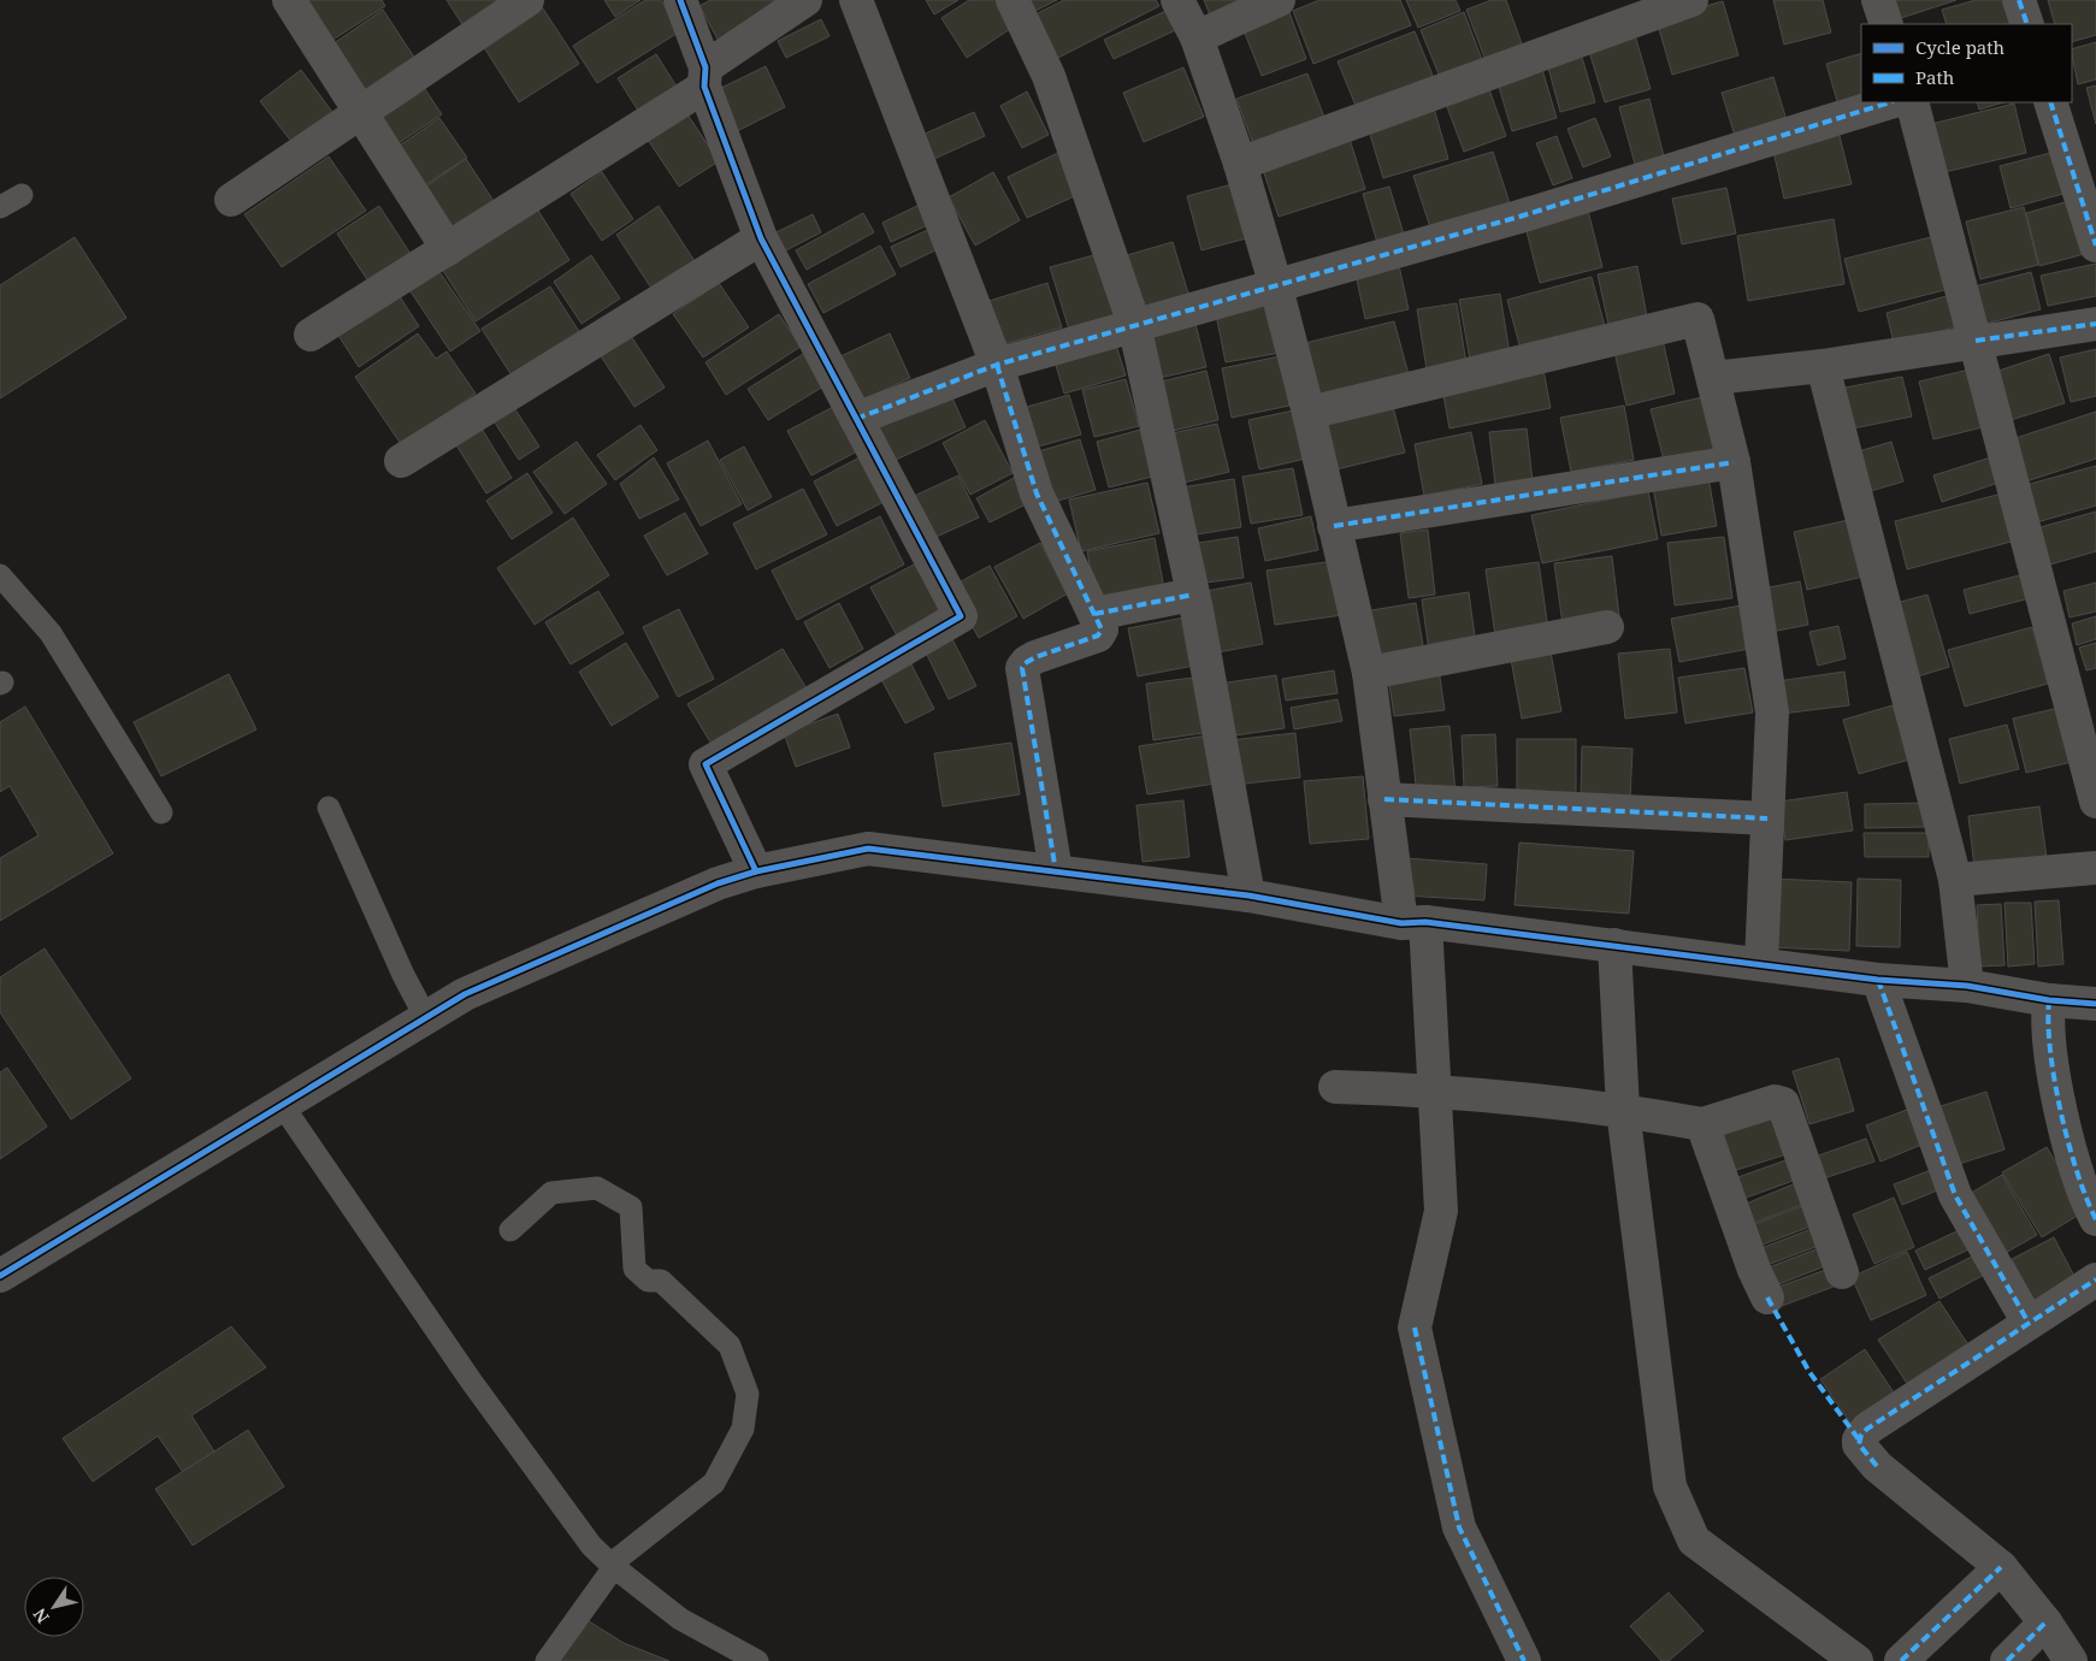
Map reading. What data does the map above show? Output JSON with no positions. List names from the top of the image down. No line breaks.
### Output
{"legend":["Cycle path","Path"],"north":"bottom left"}
